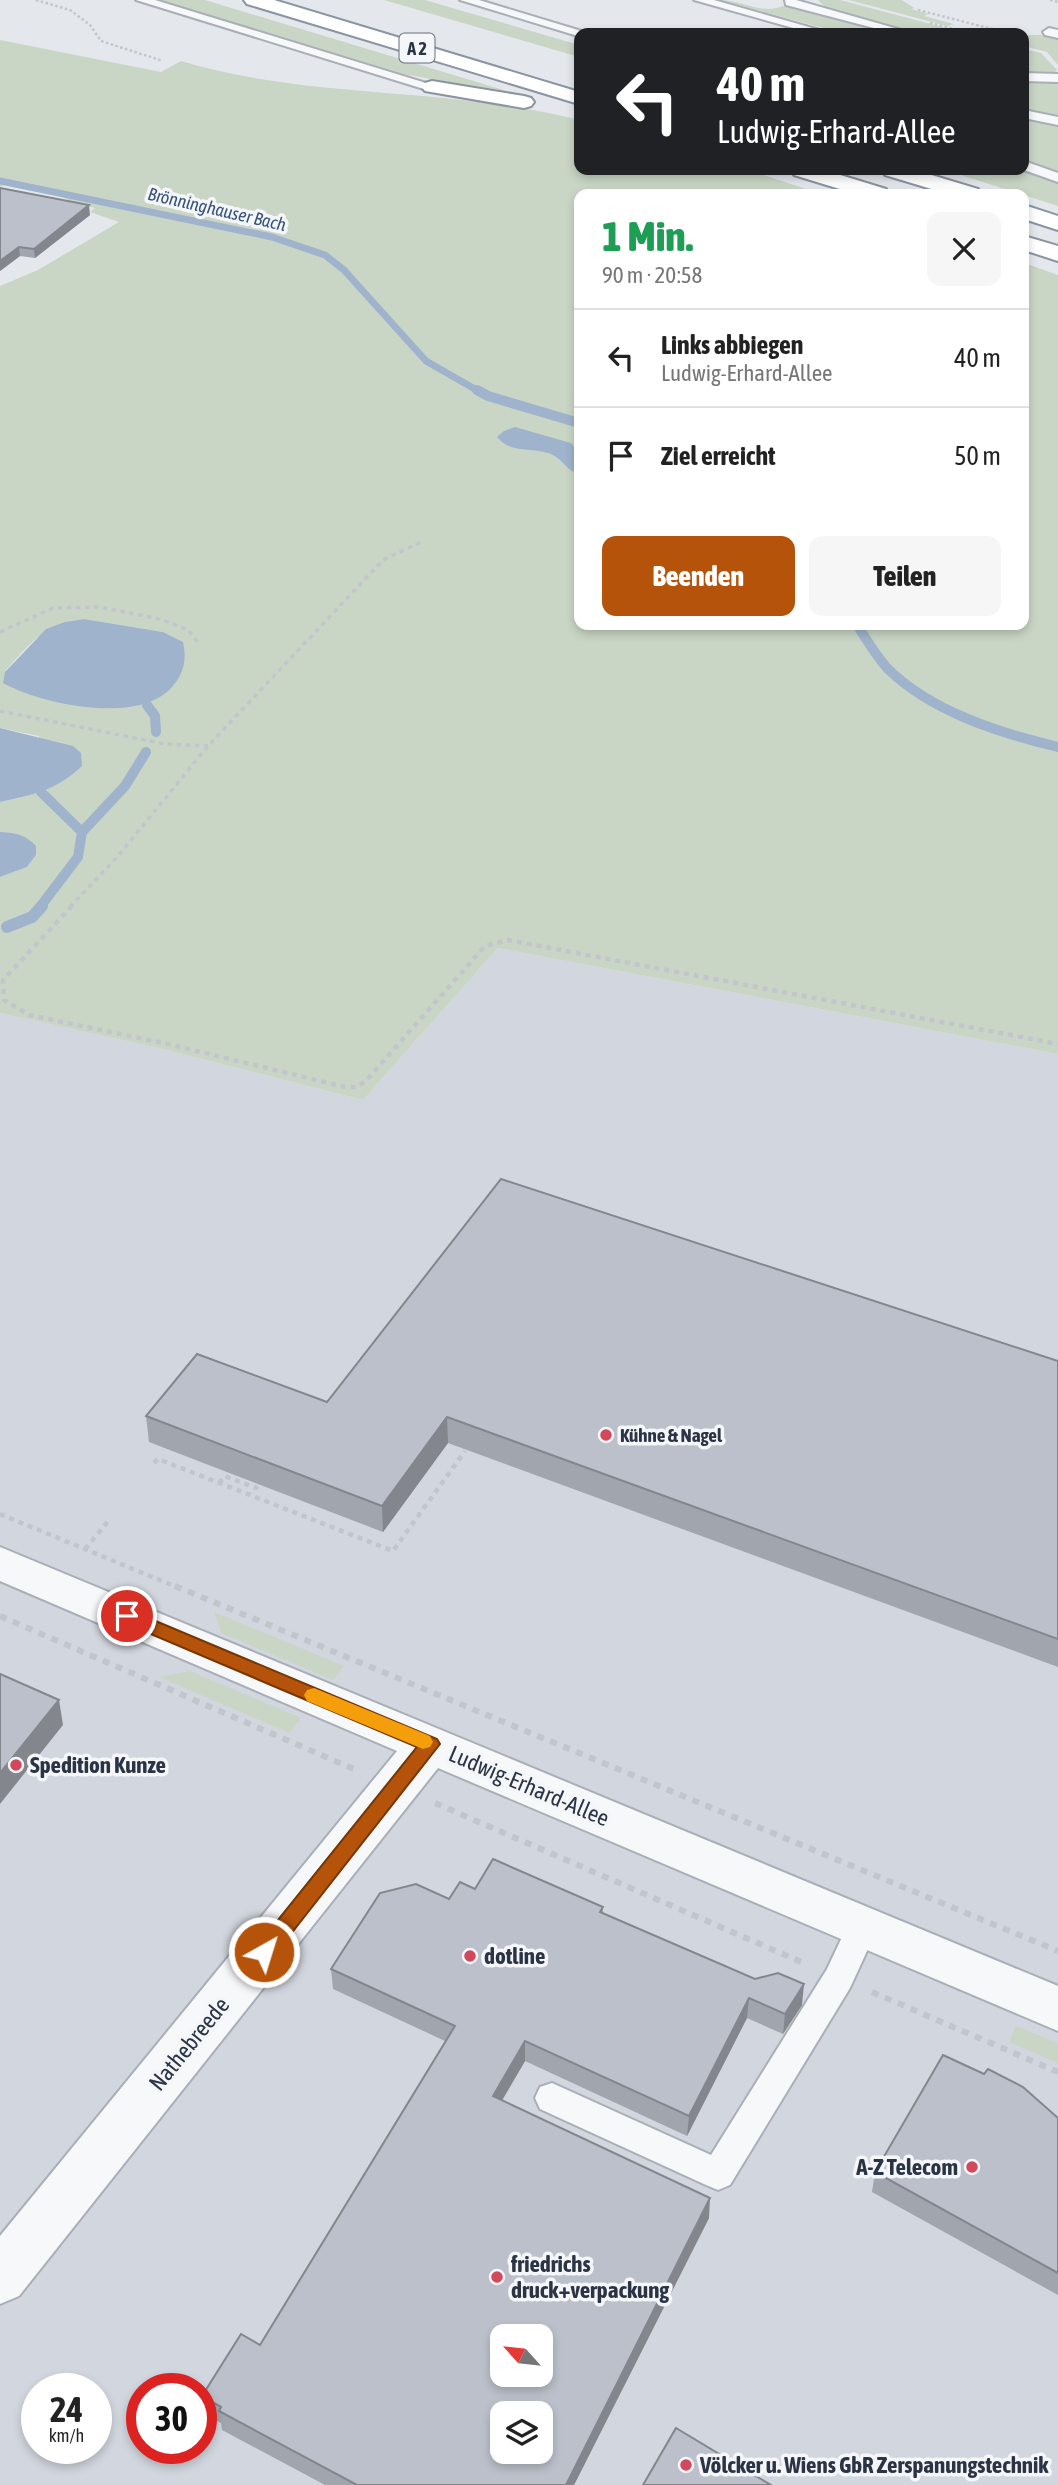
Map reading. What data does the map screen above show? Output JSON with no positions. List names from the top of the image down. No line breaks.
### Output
{"streets":{"highway":["A 2"],"street":["Ludwig-Erhard-Allee","Nathebreede"]},"crossings":[["Ludwig-Erhard-Allee","Nathebreede"]],"water":["Brönninghauser Bach"],"places":["Kühne & Nagel","Spedition Kunze","dotline","A-Z Telecom","friedrichs druck+verpackung","Völcker u. Wiens GbR Zerspanungstechnik"],"north":"top left","page":{"turn":["40 m","Ludwig-Erhard-Allee"],"heading":["1 Min.","90 m · 20:58"],"list":[{"name":"Links abbiegen","note":"Ludwig-Erhard-Allee","value":"40 m"},{"name":"Ziel erreicht","value":"50 m"}],"buttons":["Beenden","Teilen"],"speed":"24 km/h","limit":"30"}}
